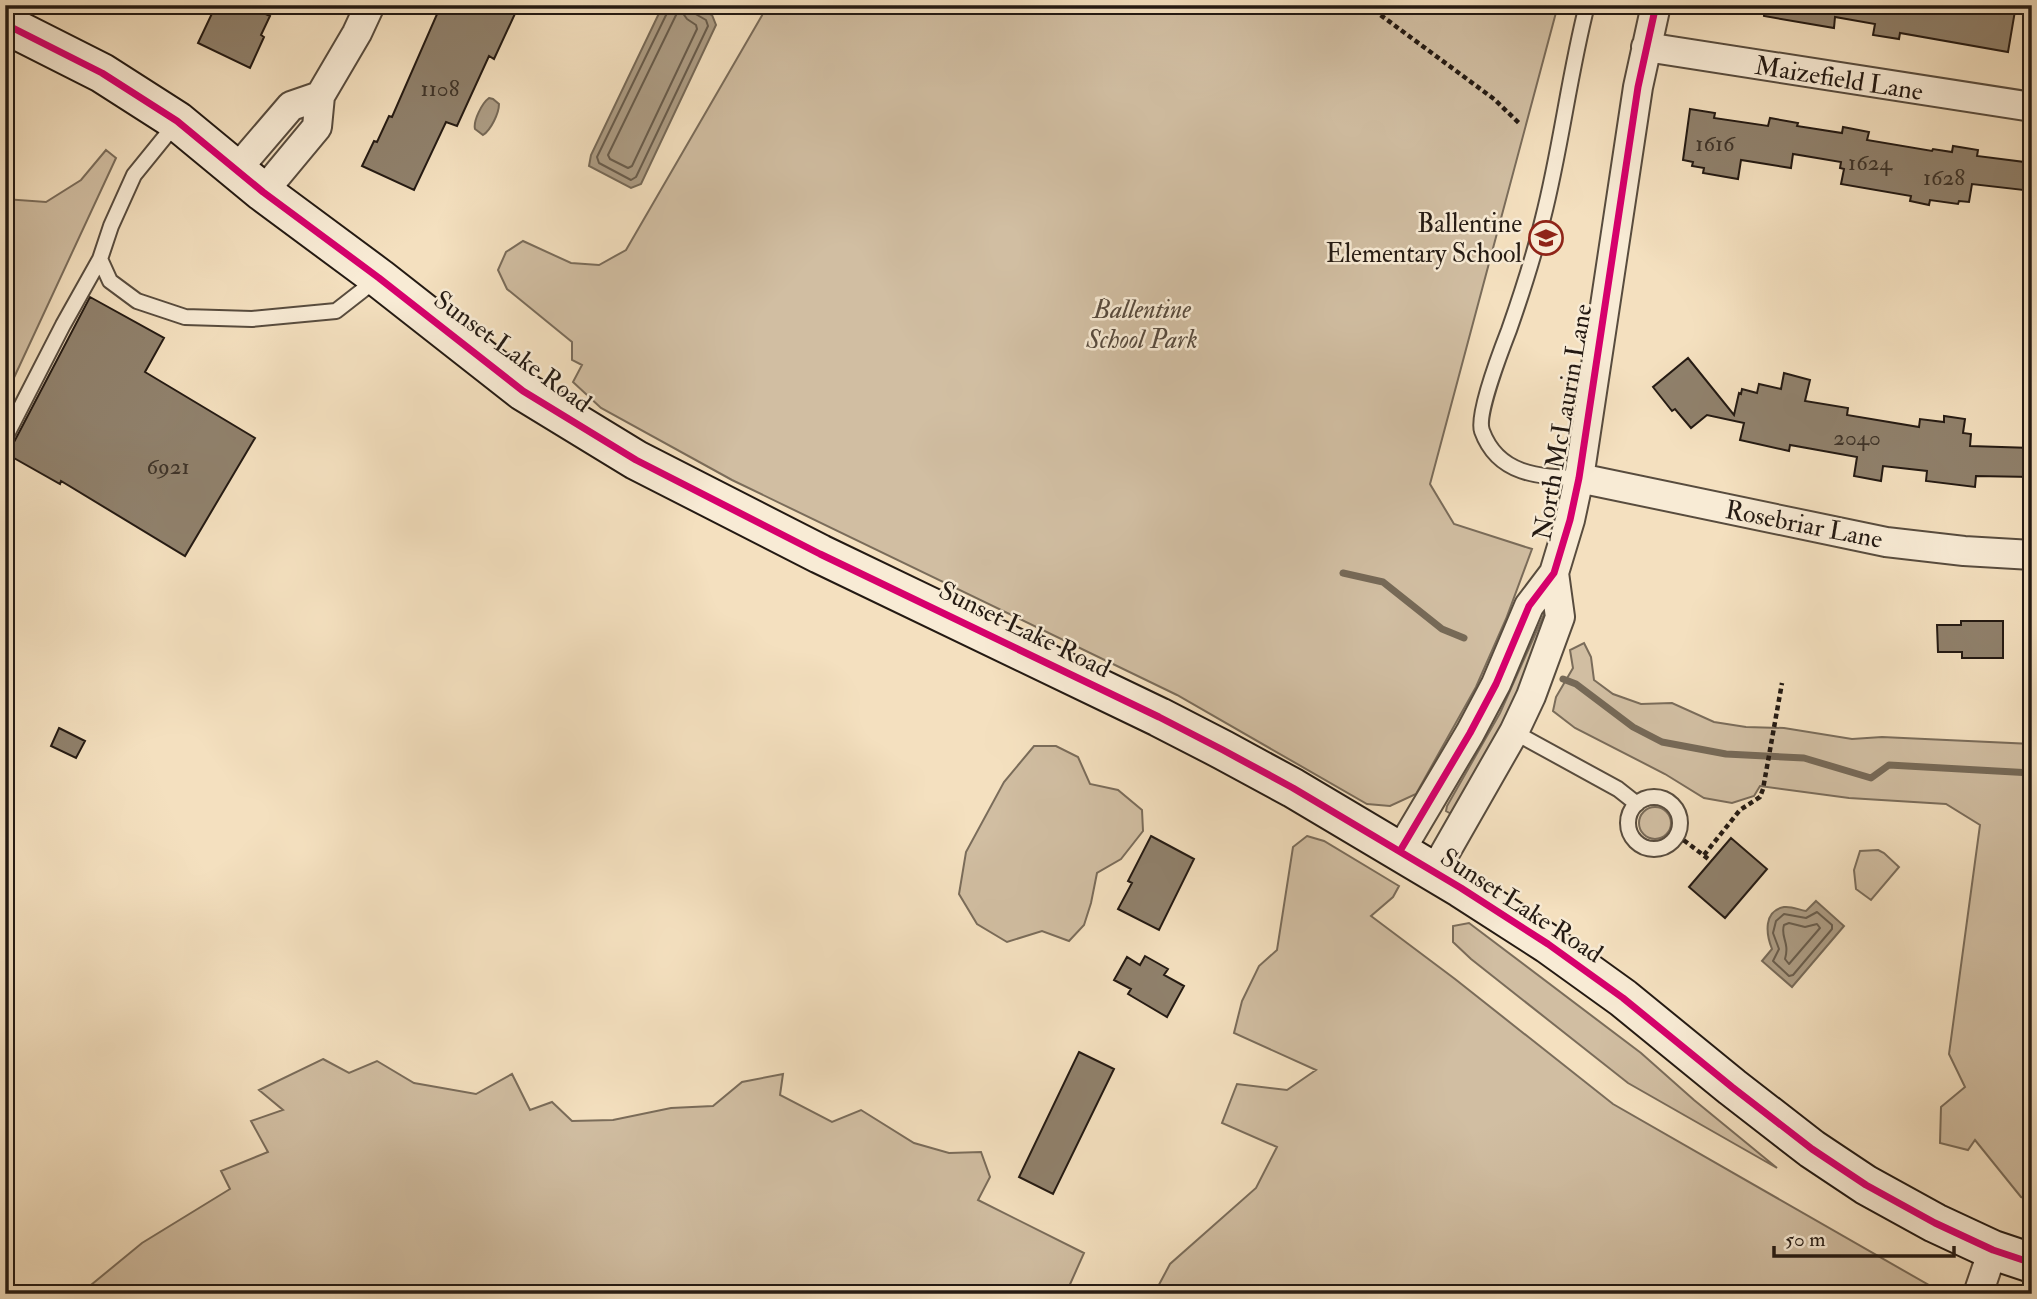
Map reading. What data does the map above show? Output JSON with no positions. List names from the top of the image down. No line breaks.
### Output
{"streets":{"main road":["Sunset Lake Road"],"street":["Maizefield Lane","North McLaurin Lane","Rosebriar Lane"]},"crossings":[["Maizefield Lane","North McLaurin Lane"],["Sunset Lake Road","North McLaurin Lane"],["North McLaurin Lane","Rosebriar Lane"]],"parks":["Ballentine School Park"],"places":{"school or university":["Ballentine Elementary School"]},"house_numbers":["1108","1616","1624","1628","2040","6921"],"scale_bar":"50 m"}
